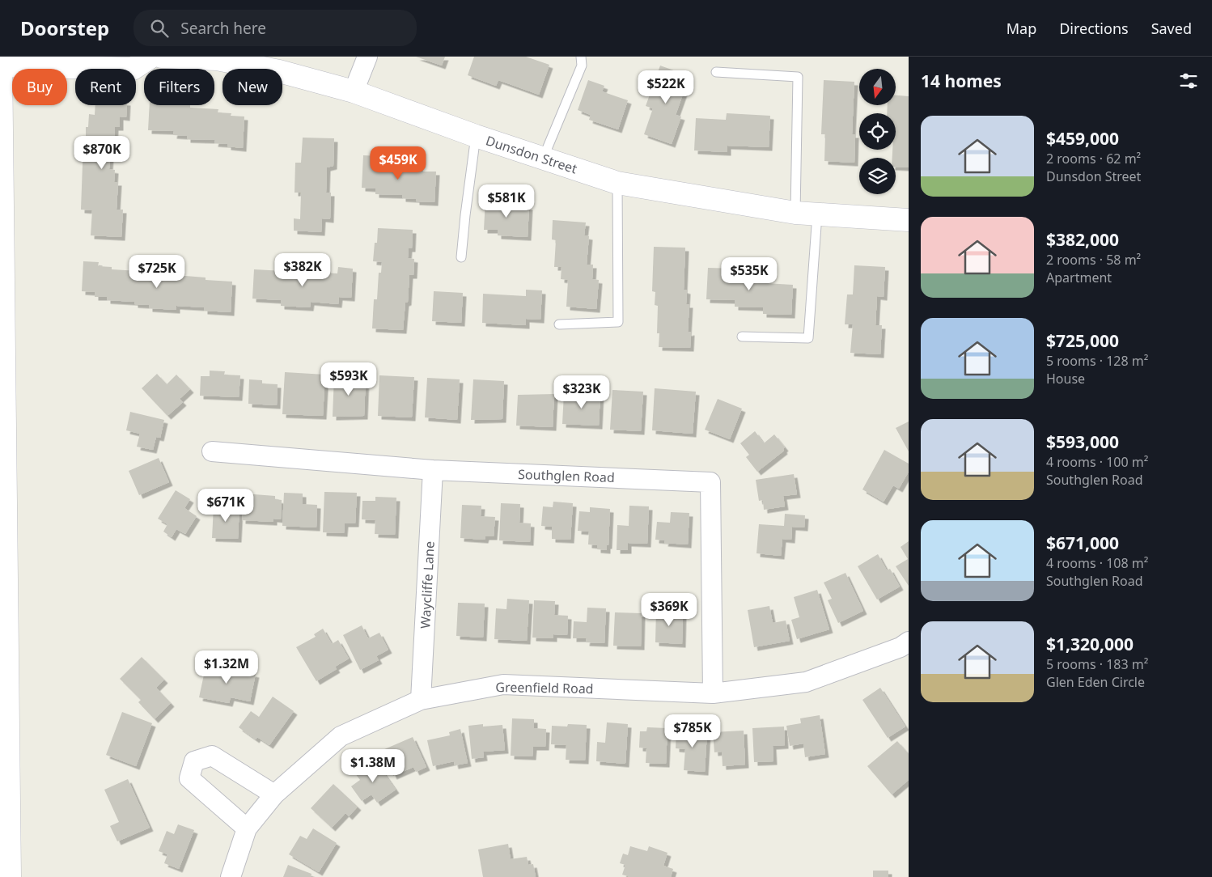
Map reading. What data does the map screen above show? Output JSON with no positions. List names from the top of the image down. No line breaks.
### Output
{"streets":{"main road":["Dunsdon Street"],"street":["Southglen Road","Waycliffe Lane","Greenfield Road"]},"crossings":[["Southglen Road","Waycliffe Lane"],["Southglen Road","Greenfield Road"],["Waycliffe Lane","Greenfield Road"]],"north":"bottom","page":{"header":"Doorstep","search":"Search here","nav":["Map","Directions","Saved"],"heading":"14 homes","chip":["Buy","Rent","Filters","New"],"price":["$522K","$870K","$459K","$581K","$382K","$725K","$535K","$593K","$323K","$671K","$369K","$1.32M","$785K","$1.38M"],"list":[{"name":"$459,000","note":"2 rooms · 62 m² · Dunsdon Street"},{"name":"$382,000","note":"2 rooms · 58 m² · Apartment"},{"name":"$725,000","note":"5 rooms · 128 m² · House"},{"name":"$593,000","note":"4 rooms · 100 m² · Southglen Road"},{"name":"$671,000","note":"4 rooms · 108 m² · Southglen Road"},{"name":"$1,320,000","note":"5 rooms · 183 m² · Glen Eden Circle"}]}}
